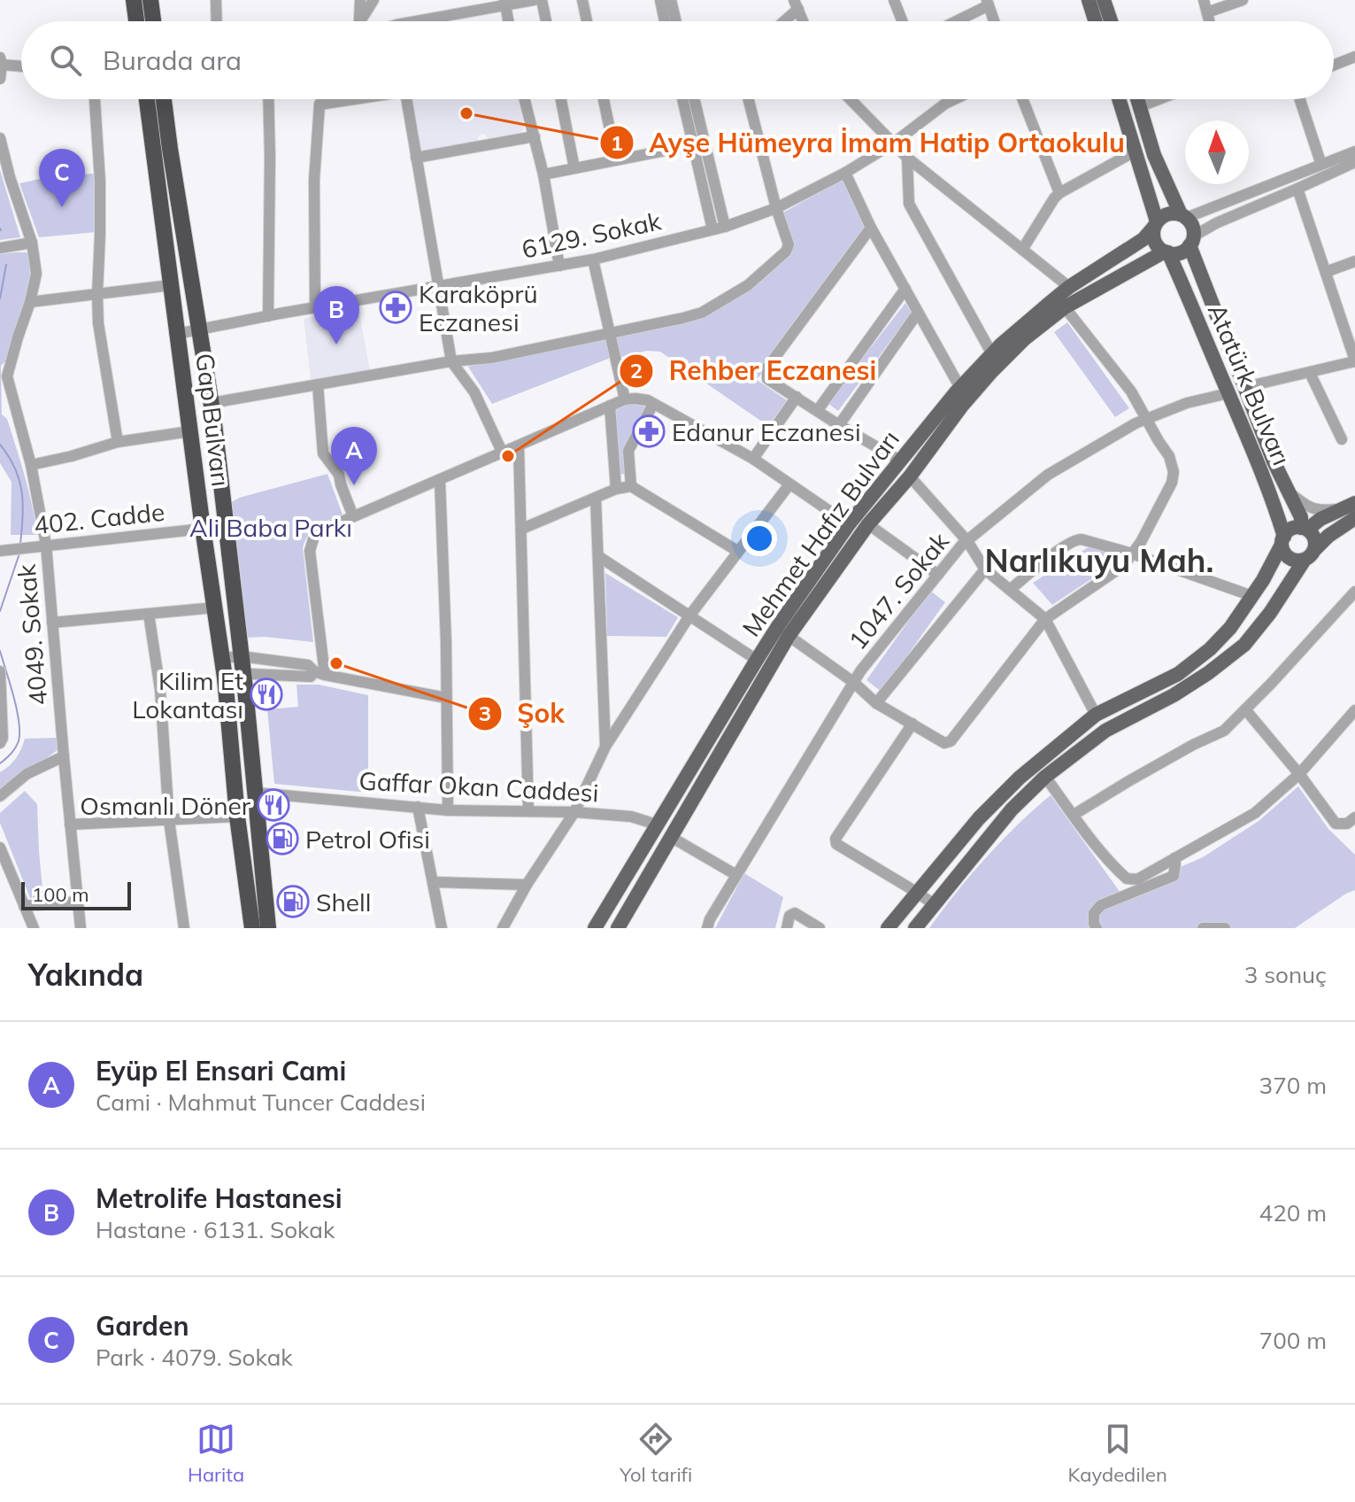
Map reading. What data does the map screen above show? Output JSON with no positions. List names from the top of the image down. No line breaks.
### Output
{"streets":{"highway":["Gap Bulvarı"],"main road":["Atatürk Bulvarı","Mehmet Hafız Bulvarı"],"street":["6129. Sokak","402. Cadde","1047. Sokak","4049. Sokak","Gaffar Okan Caddesi"]},"crossings":[["6129. Sokak","Gap Bulvarı"],["Atatürk Bulvarı","Mehmet Hafız Bulvarı"],["Atatürk Bulvarı","1047. Sokak"],["Gap Bulvarı","402. Cadde"],["Gap Bulvarı","Gaffar Okan Caddesi"],["402. Cadde","4049. Sokak"],["Mehmet Hafız Bulvarı","Gaffar Okan Caddesi"]],"districts":["Narlıkuyu Mah."],"parks":["Ali Baba Parkı"],"places":{"other":["Ayşe Hümeyra İmam Hatip Ortaokulu","Rehber Eczanesi","Şok"],"pharmacy":["Karaköprü Eczanesi","Edanur Eczanesi"],"restaurant":["Kilim Et Lokantası","Osmanlı Döner"],"fuel station":["Petrol Ofisi","Shell"]},"scale_bar":"100 m","north":"top","page":{"search":"Burada ara","pins":["C","B","A"],"scale":"100 m","heading":["Yakında","3 sonuç"],"list":[{"mark":"A","name":"Eyüp El Ensari Cami","note":"Cami · Mahmut Tuncer Caddesi","value":"370 m"},{"mark":"B","name":"Metrolife Hastanesi","note":"Hastane · 6131. Sokak","value":"420 m"},{"mark":"C","name":"Garden","note":"Park · 4079. Sokak","value":"700 m"}],"nav":["Harita","Yol tarifi","Kaydedilen"]}}
